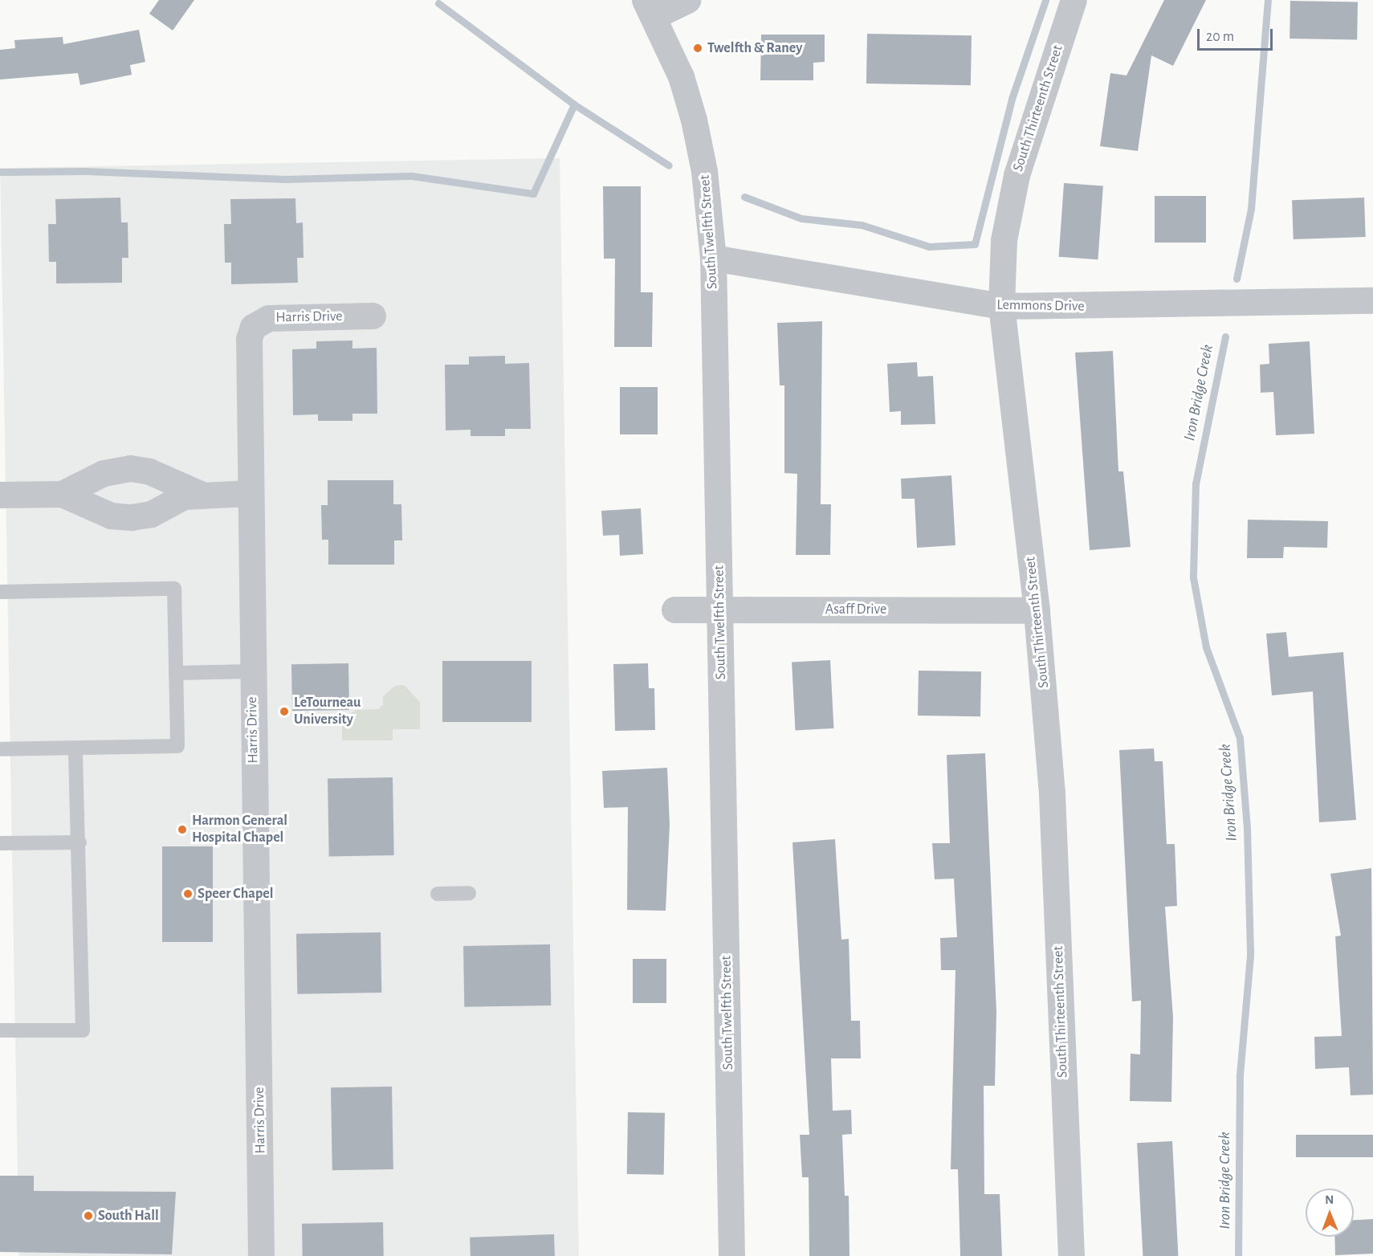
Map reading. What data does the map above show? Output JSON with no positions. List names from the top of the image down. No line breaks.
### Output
{"streets":{"street":["South Thirteenth Street","South Twelfth Street","Lemmons Drive","Harris Drive","Asaff Drive"]},"crossings":[["South Thirteenth Street","Lemmons Drive"],["South Thirteenth Street","Asaff Drive"],["South Twelfth Street","Lemmons Drive"],["South Twelfth Street","Asaff Drive"]],"water":["Iron Bridge Creek"],"places":["Twelfth & Raney","LeTourneau University","Harmon General Hospital Chapel","Speer Chapel","South Hall"],"scale_bar":"20 m","north":"top"}
